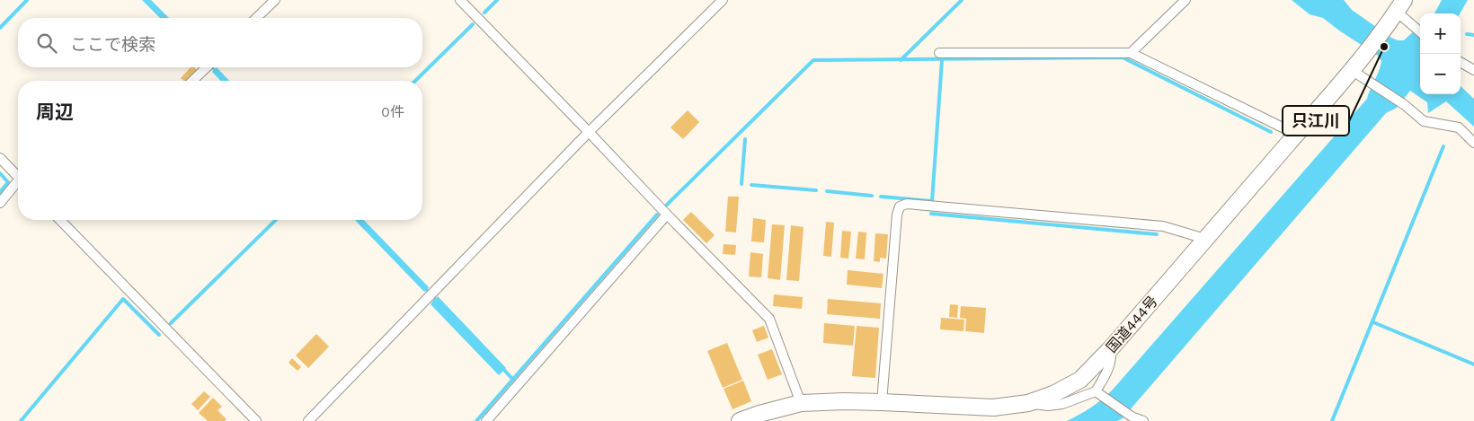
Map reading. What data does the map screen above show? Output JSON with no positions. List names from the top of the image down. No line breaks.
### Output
{"streets":{"highway":["国道444号"]},"places":["只江川"],"page":{"map_buttons":["+","−"],"search":"ここで検索","heading":["周辺","0件"]}}
